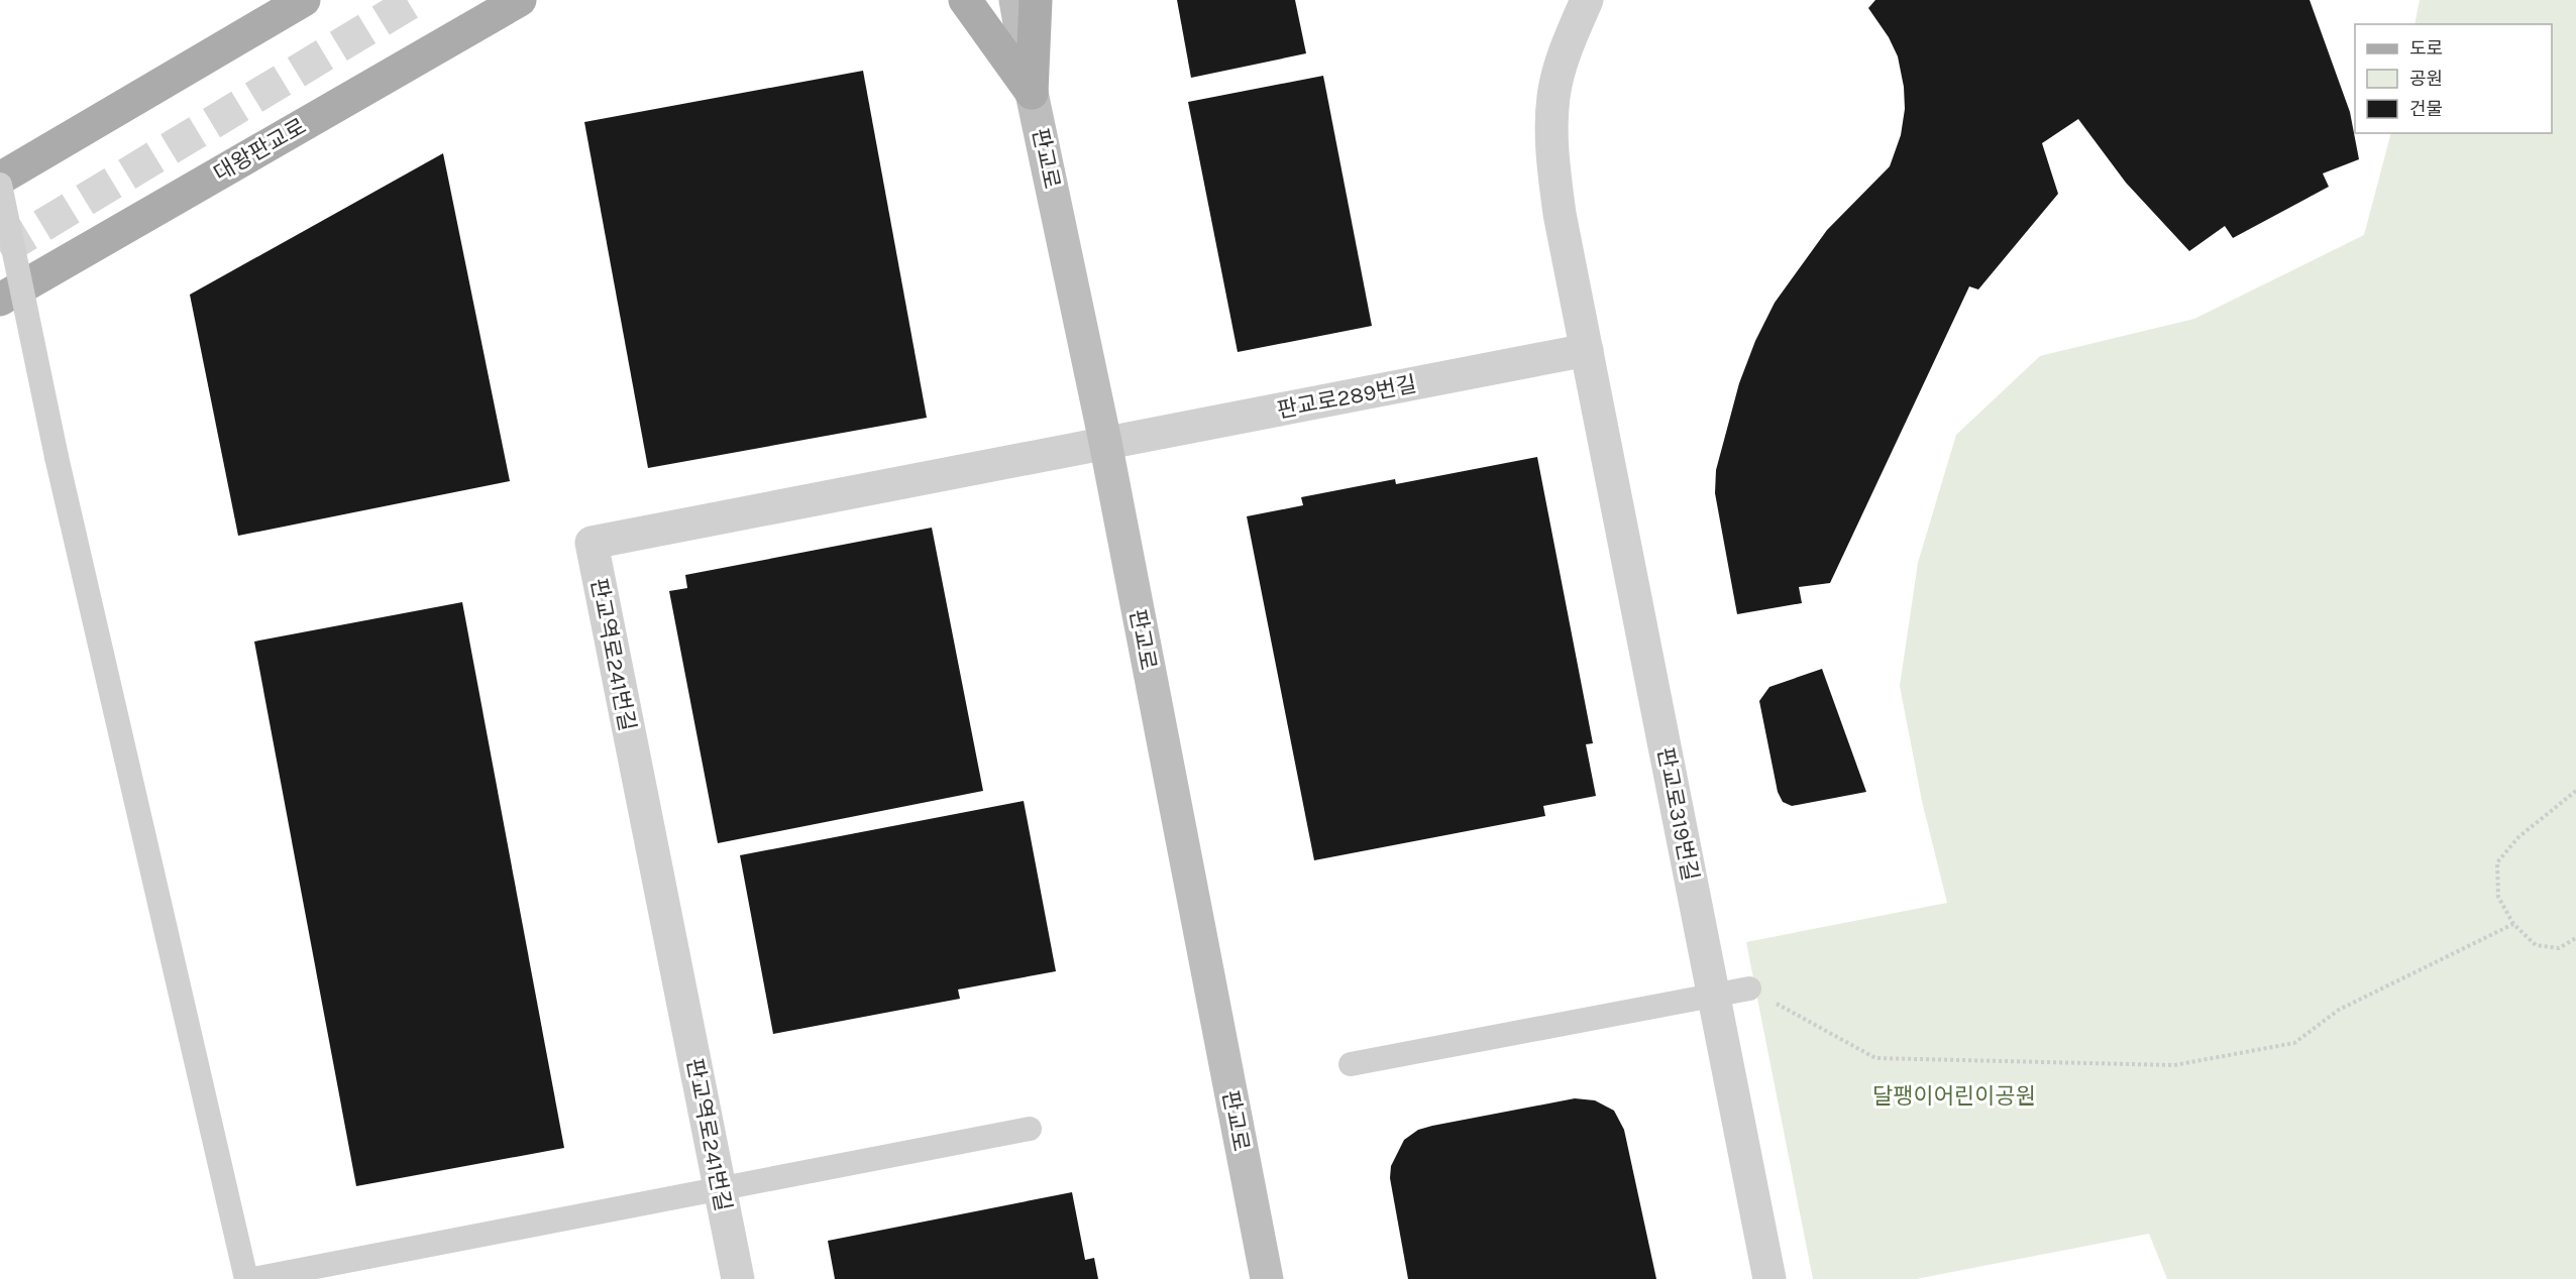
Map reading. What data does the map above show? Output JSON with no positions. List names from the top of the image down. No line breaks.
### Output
{"streets":{"main road":["대왕판교로","판교로"],"street":["판교로289번길","판교역로241번길","판교로319번길"]},"crossings":[["판교로","판교로289번길"],["판교로","판교역로241번길"],["판교로289번길","판교역로241번길"],["판교로289번길","판교로319번길"]],"parks":["달팽이어린이공원"],"legend":["도로","공원","건물"]}
